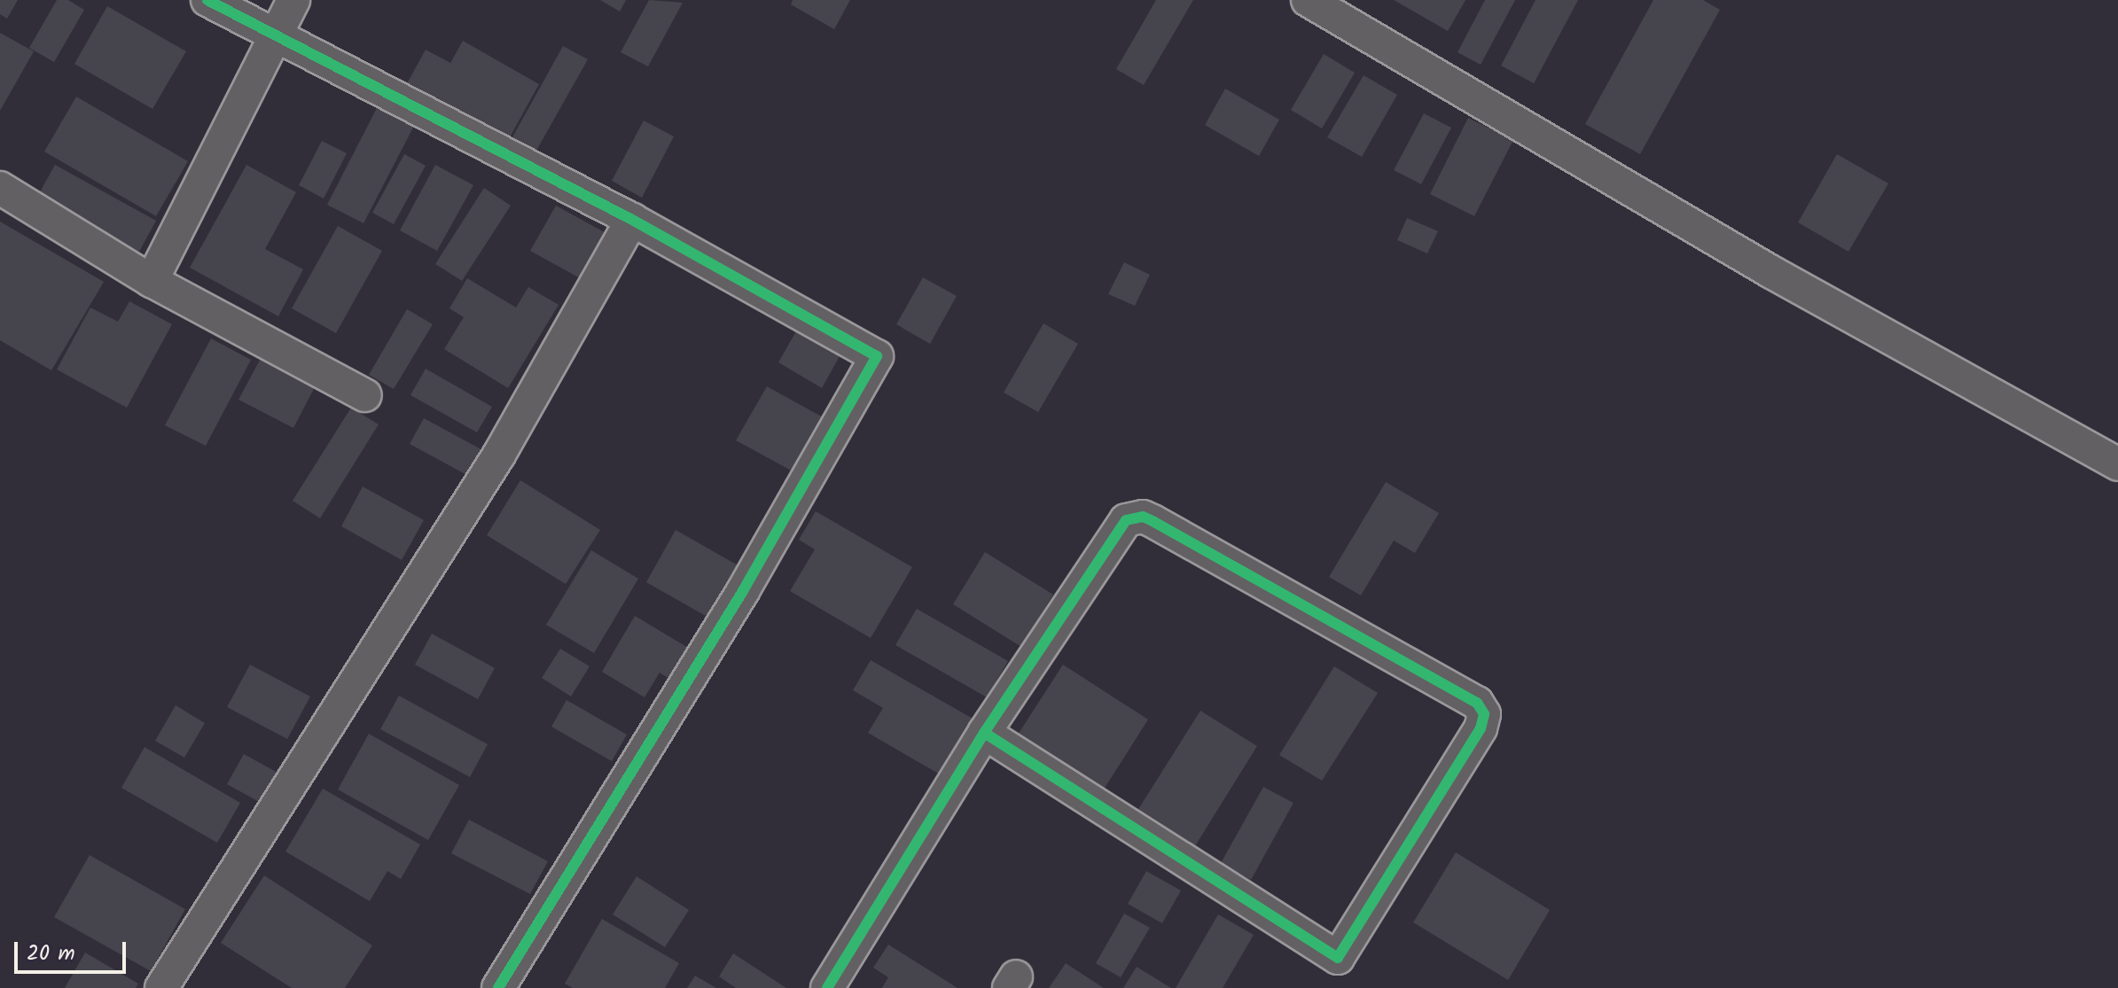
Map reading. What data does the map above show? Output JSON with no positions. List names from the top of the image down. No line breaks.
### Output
{"scale_bar":"20 m"}
